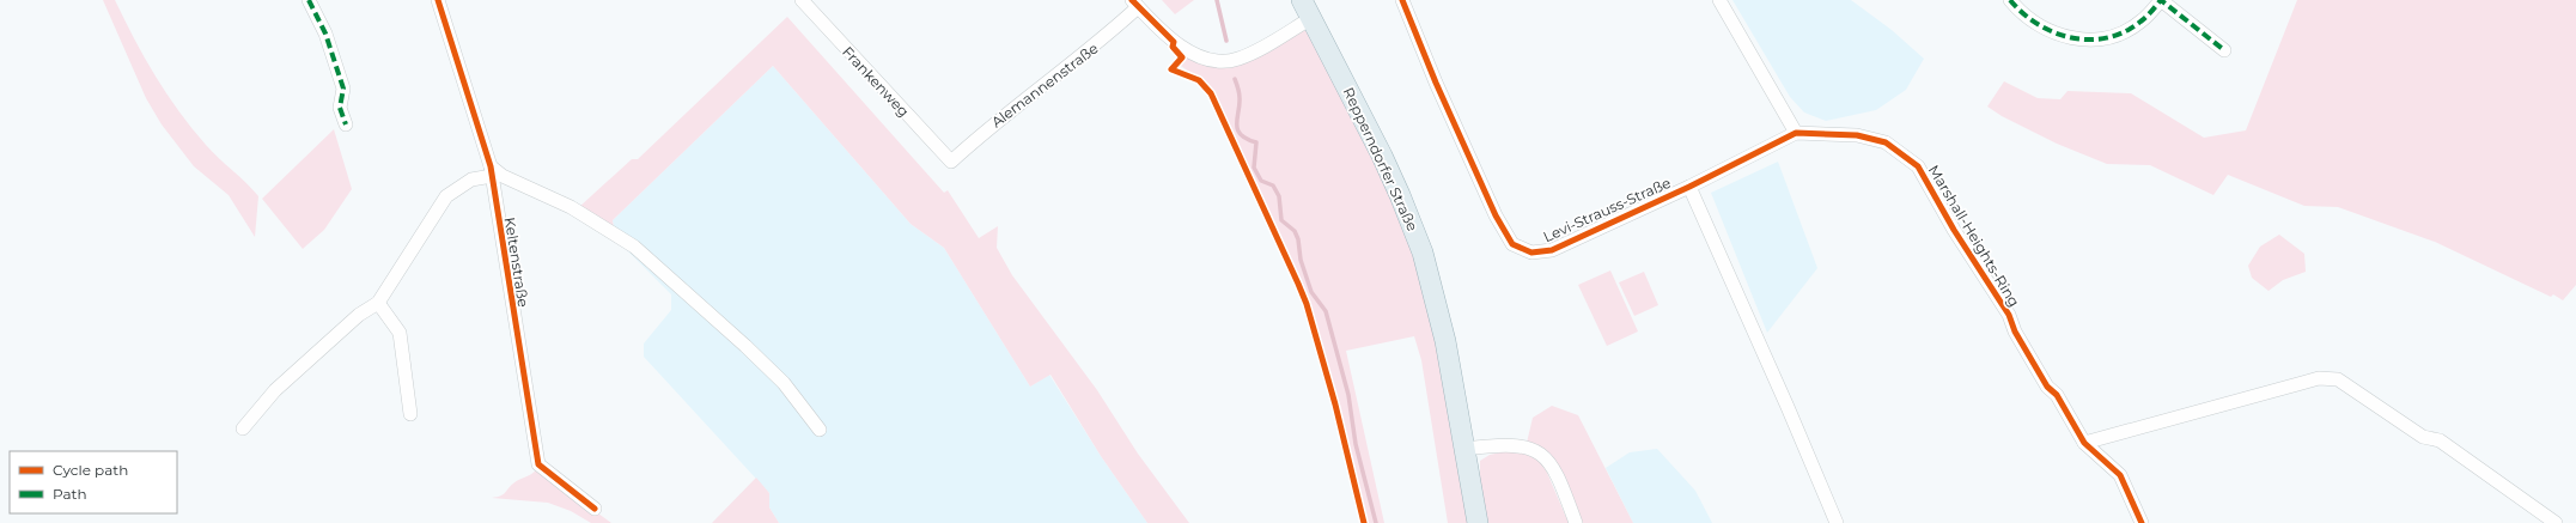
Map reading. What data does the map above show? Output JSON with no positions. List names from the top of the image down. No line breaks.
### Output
{"streets":{"main road":["Repperndorfer Straße"],"street":["Frankenweg","Alemannenstraße","Levi-Strauss-Straße","Marshall-Heights-Ring","Keltenstraße"]},"crossings":[["Frankenweg","Alemannenstraße"],["Alemannenstraße","Repperndorfer Straße"],["Levi-Strauss-Straße","Marshall-Heights-Ring"]],"legend":["Cycle path","Path"]}
